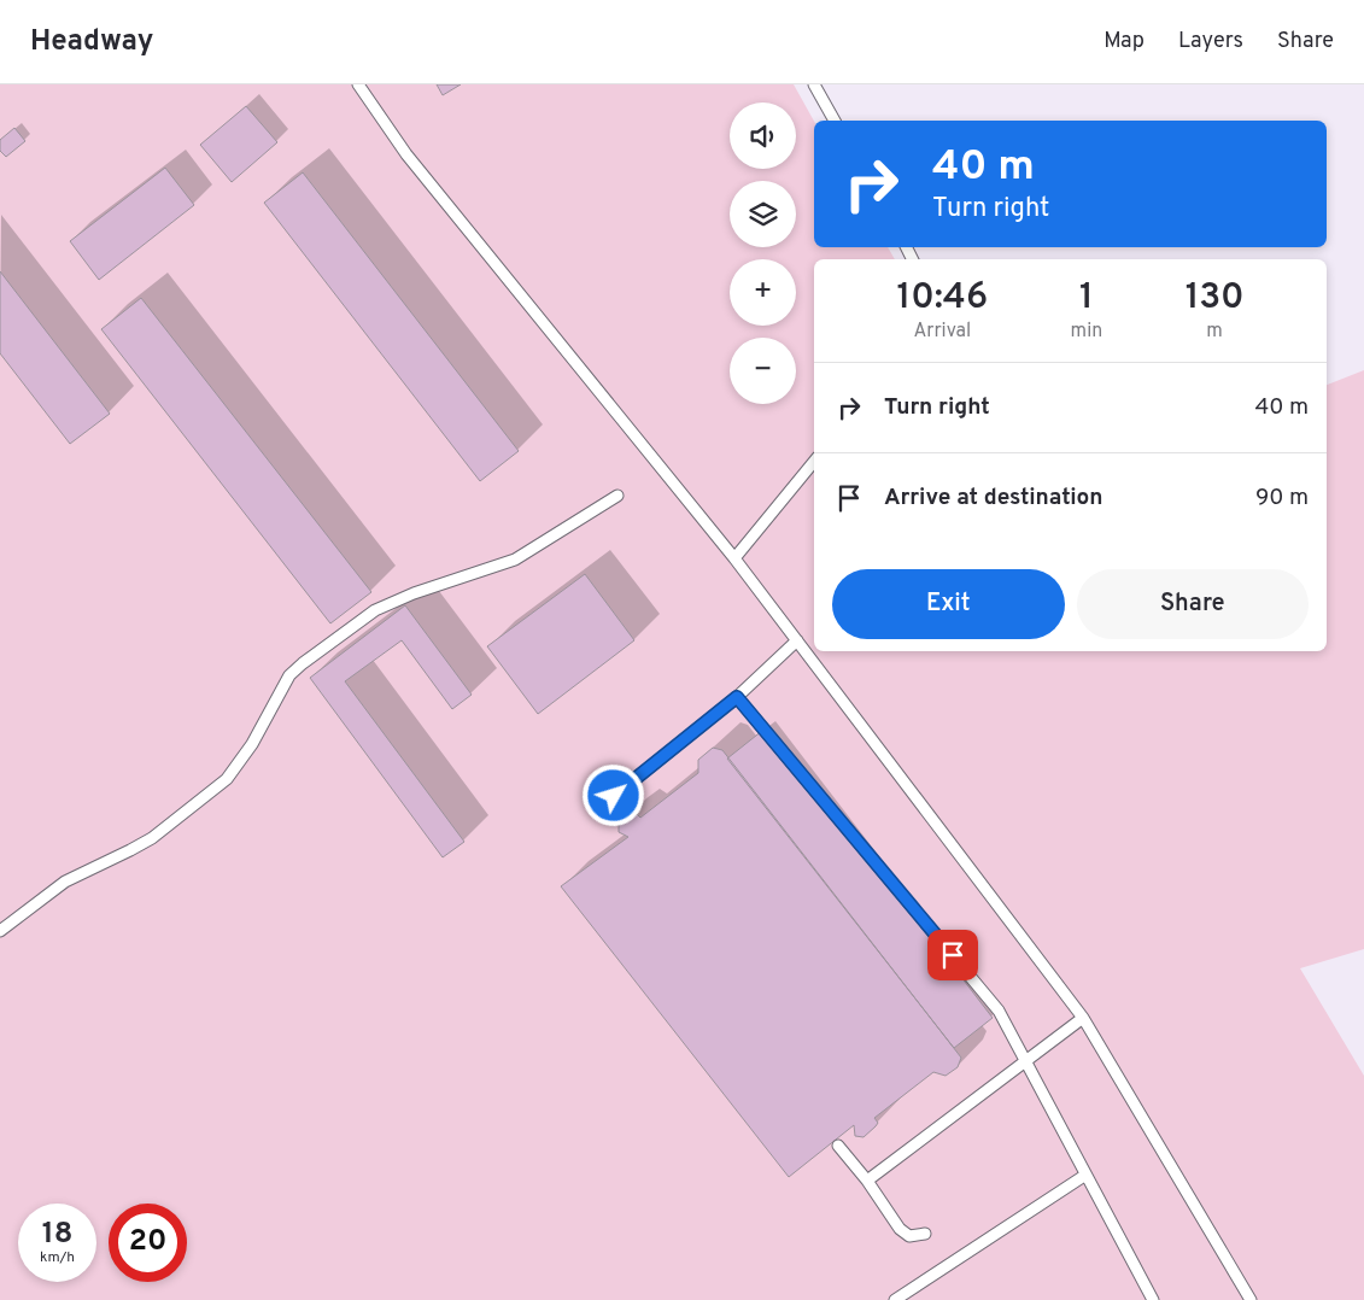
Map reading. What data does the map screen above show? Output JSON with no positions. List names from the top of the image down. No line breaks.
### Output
{"page":{"header":"Headway","nav":["Map","Layers","Share"],"map_buttons":["+","−"],"turn":["40 m","Turn right"],"eta":["10:46","Arrival","1","min","130","m"],"list":[{"name":"Turn right","value":"40 m"},{"name":"Arrive at destination","value":"90 m"}],"buttons":["Exit","Share"],"speed":"18 km/h","limit":"20"}}
